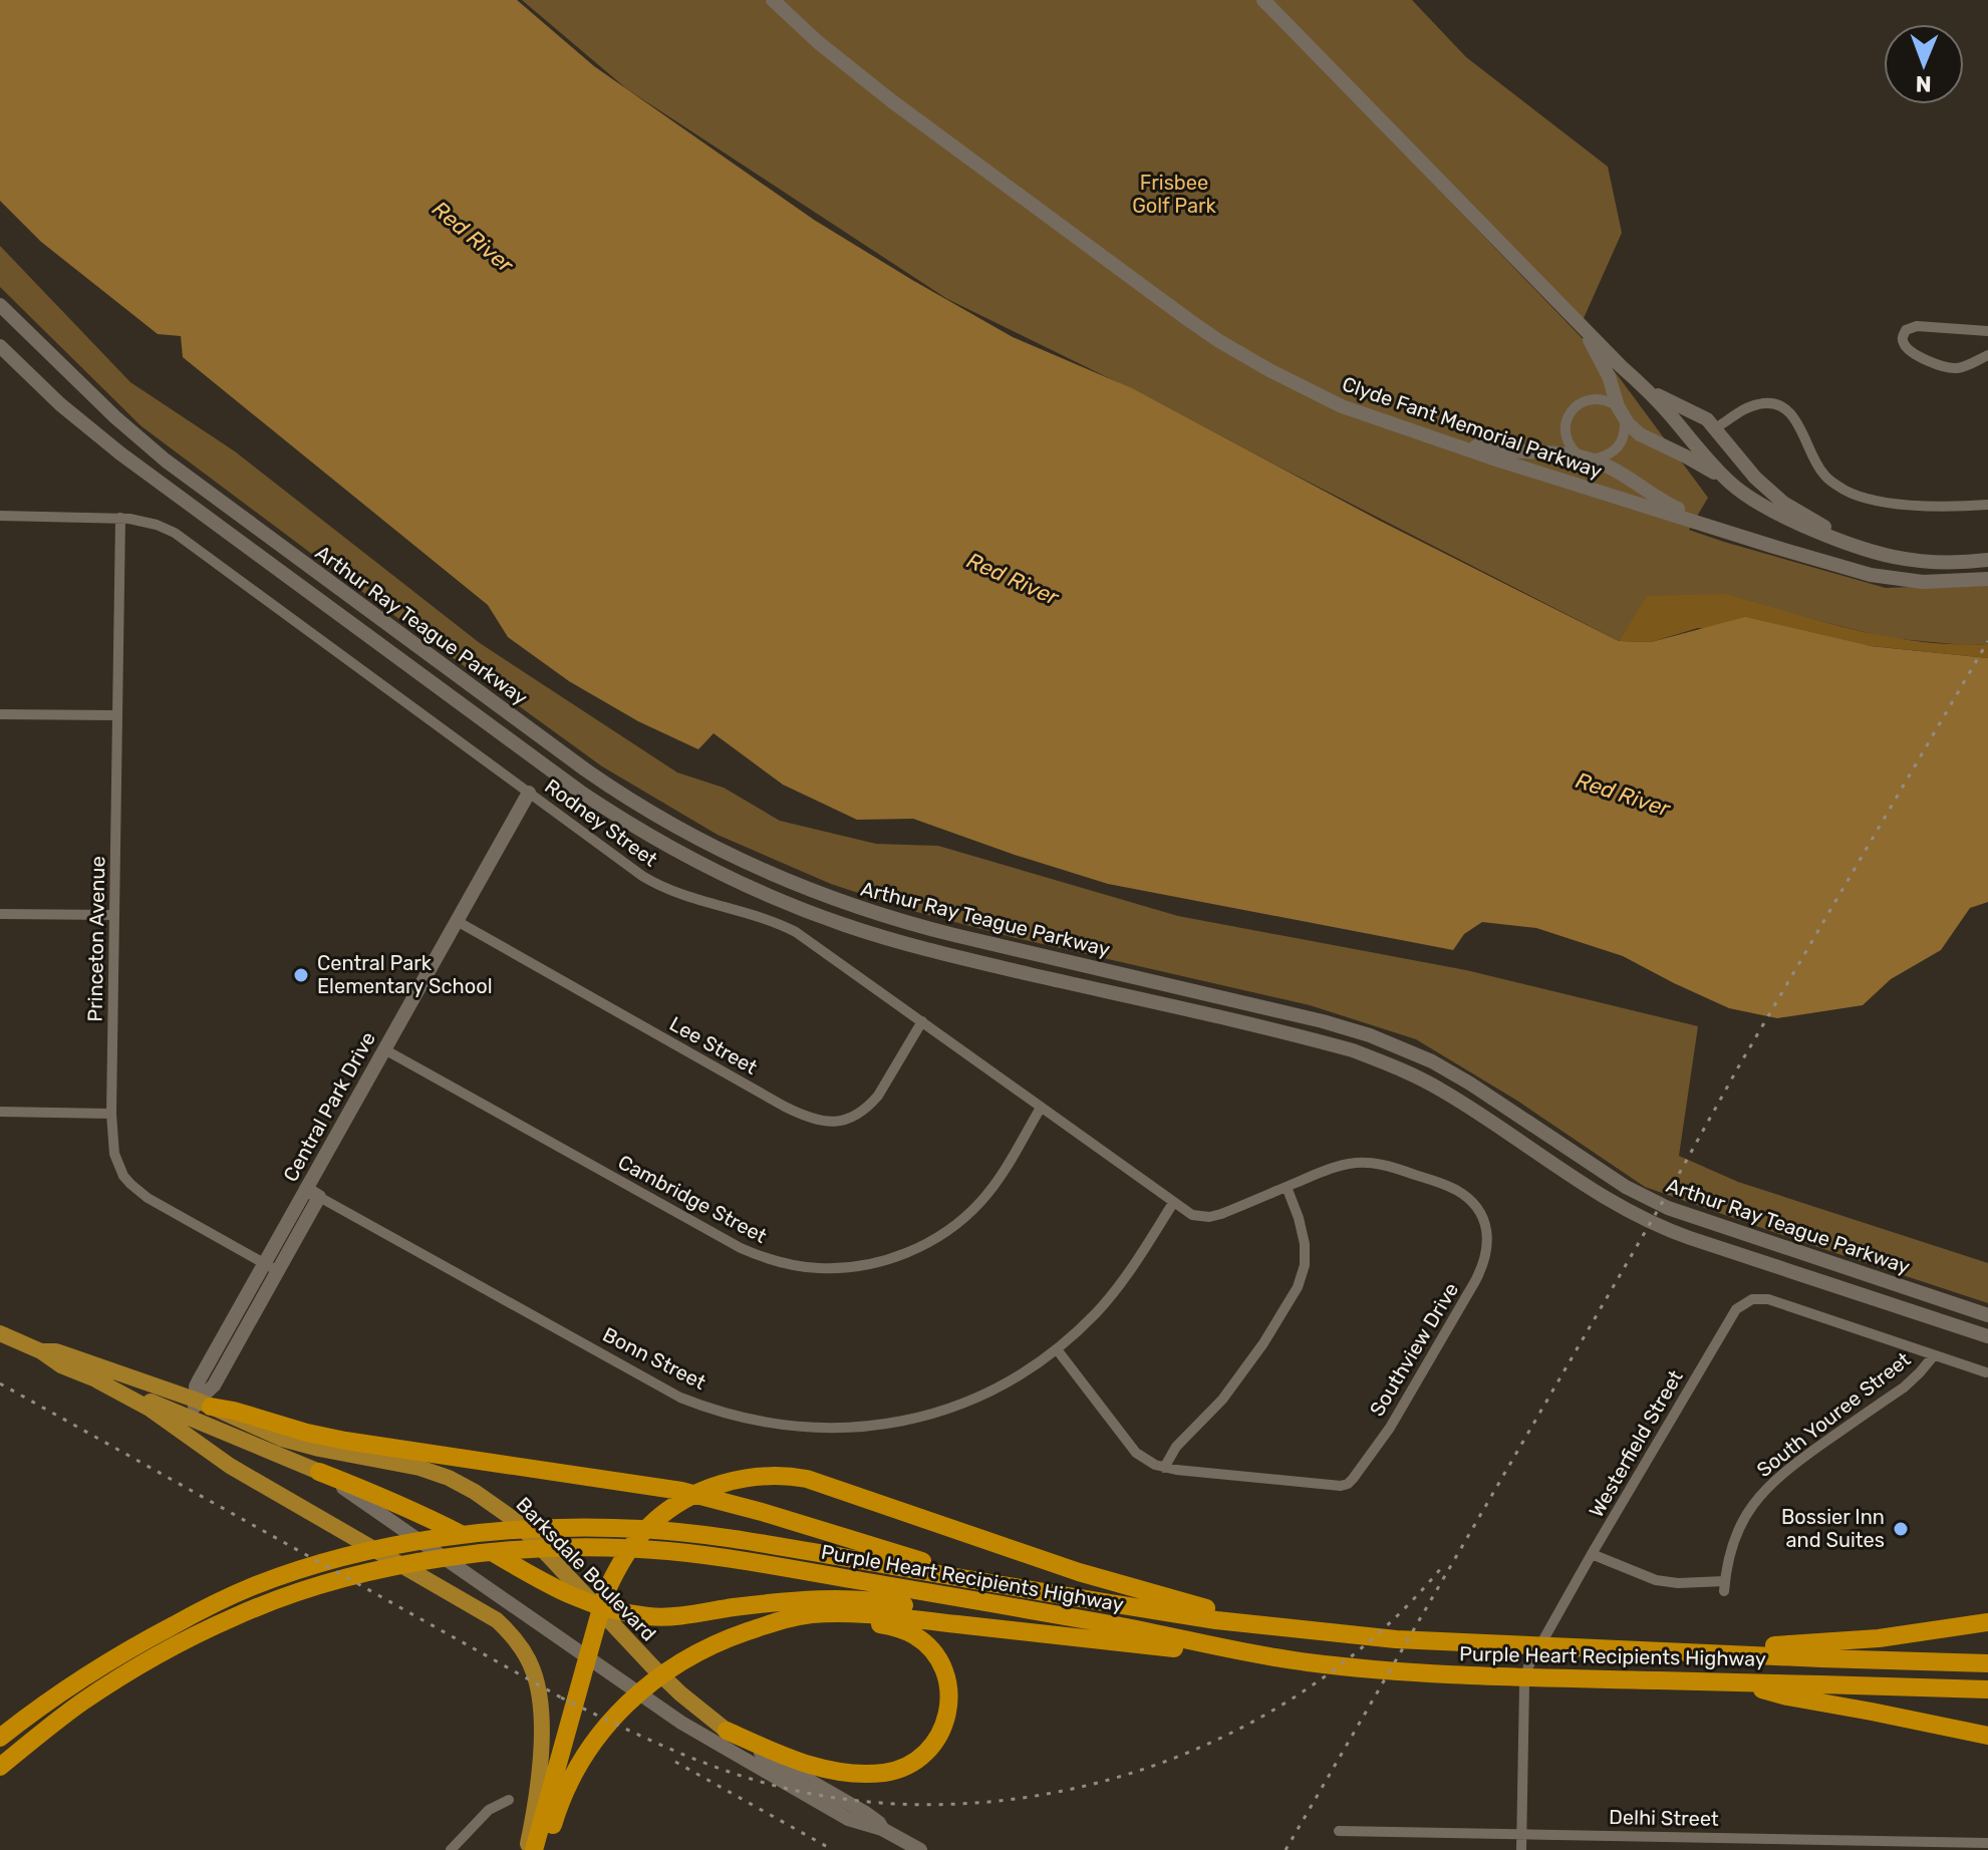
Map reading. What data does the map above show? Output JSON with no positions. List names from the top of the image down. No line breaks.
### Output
{"streets":{"highway":["Purple Heart Recipients Highway"],"main road":["Barksdale Boulevard"],"street":["Clyde Fant Memorial Parkway","Arthur Ray Teague Parkway","Rodney Street","Princeton Avenue","Lee Street","Central Park Drive","Cambridge Street","Southview Drive","Bonn Street","South Youree Street","Westerfield Street","Delhi Street"]},"crossings":[["Rodney Street","Princeton Avenue"],["Rodney Street","Lee Street"],["Rodney Street","Central Park Drive"],["Rodney Street","Cambridge Street"],["Rodney Street","Southview Drive"],["Rodney Street","Bonn Street"],["Princeton Avenue","Central Park Drive"],["Lee Street","Central Park Drive"],["Central Park Drive","Cambridge Street"],["Central Park Drive","Bonn Street"],["Central Park Drive","Barksdale Boulevard"],["Southview Drive","Bonn Street"],["South Youree Street","Westerfield Street"],["Westerfield Street","Delhi Street"]],"water":["Red River"],"parks":["Frisbee Golf Park"],"places":["Central Park Elementary School","Bossier Inn and Suites"],"north":"bottom"}
